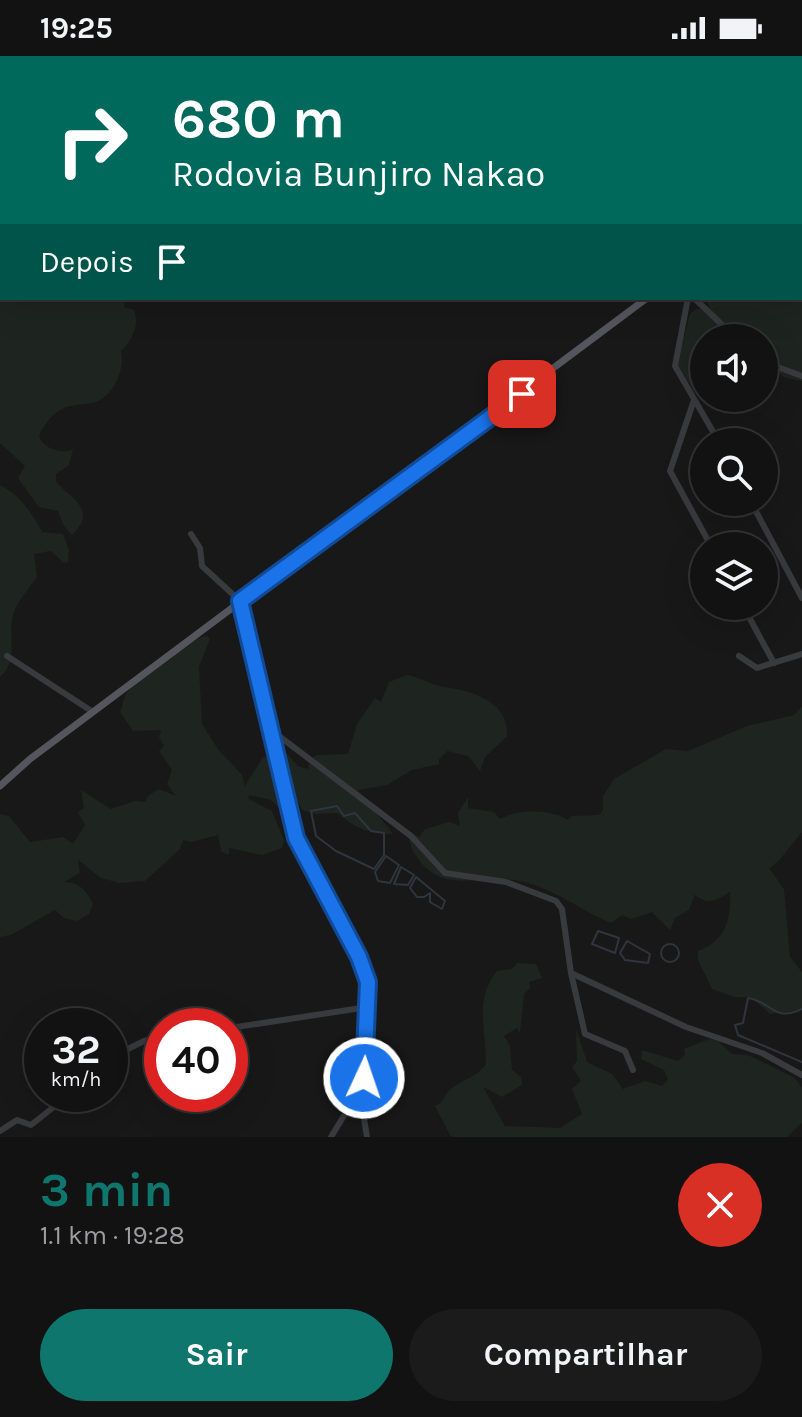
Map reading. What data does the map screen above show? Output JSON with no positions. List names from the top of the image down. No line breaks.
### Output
{"page":{"status":"19:25","turn":["680 m","Rodovia Bunjiro Nakao"],"then":"Depois","speed":"32 km/h","limit":"40","heading":["3 min","1.1 km · 19:28"],"buttons":["Sair","Compartilhar"]}}
